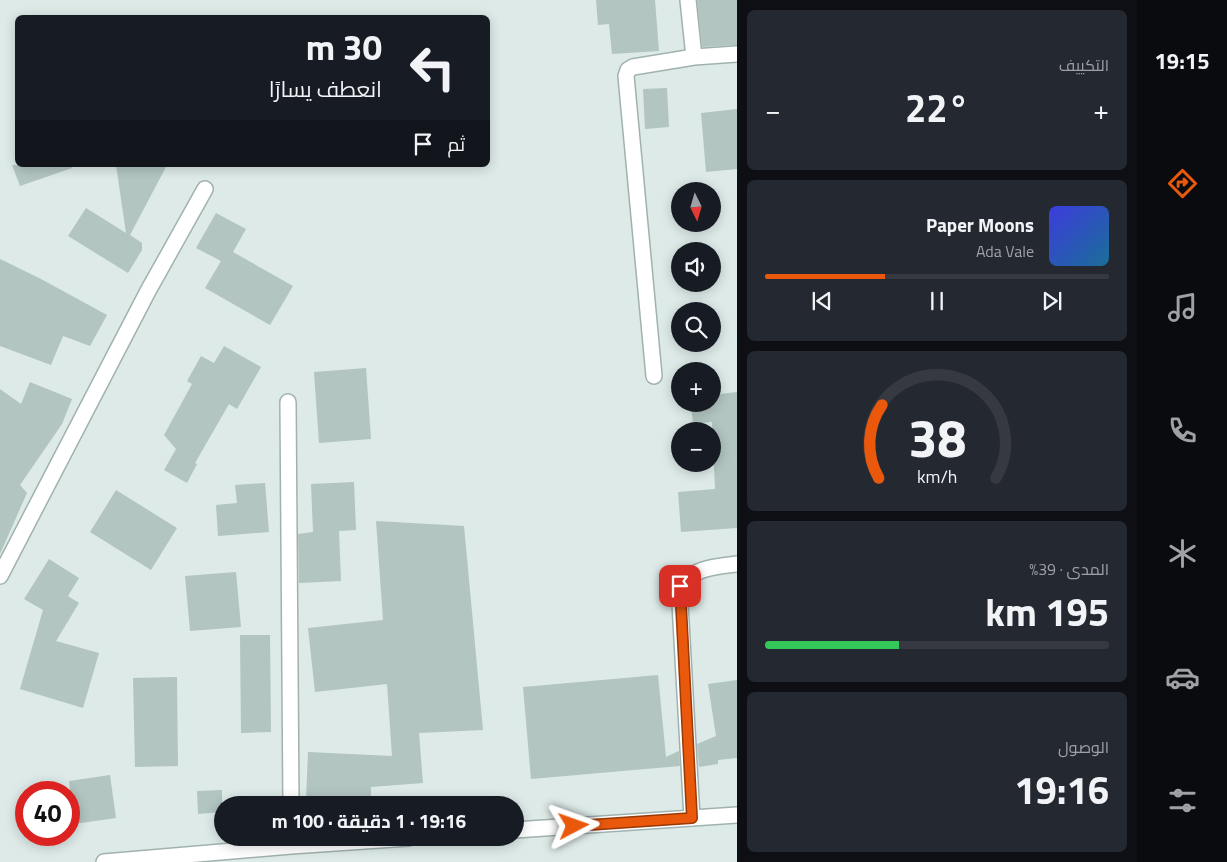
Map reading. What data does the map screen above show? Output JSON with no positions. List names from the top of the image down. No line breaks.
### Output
{"north":"bottom","page":{"tabs":"19:15","tile":["التكييف",["المدى · 39%","195 km"],["الوصول","19:16"]],"turn":["30 m","انعطف يسارًا"],"heat":["−","22°","+"],"then":"ثم","map_buttons":["+","−"],"song":["Paper Moons","Ada Vale"],"limit":"40","trip":"19:16 · 1 دقيقة · 100 m","gauge":["38","km/h"]}}
